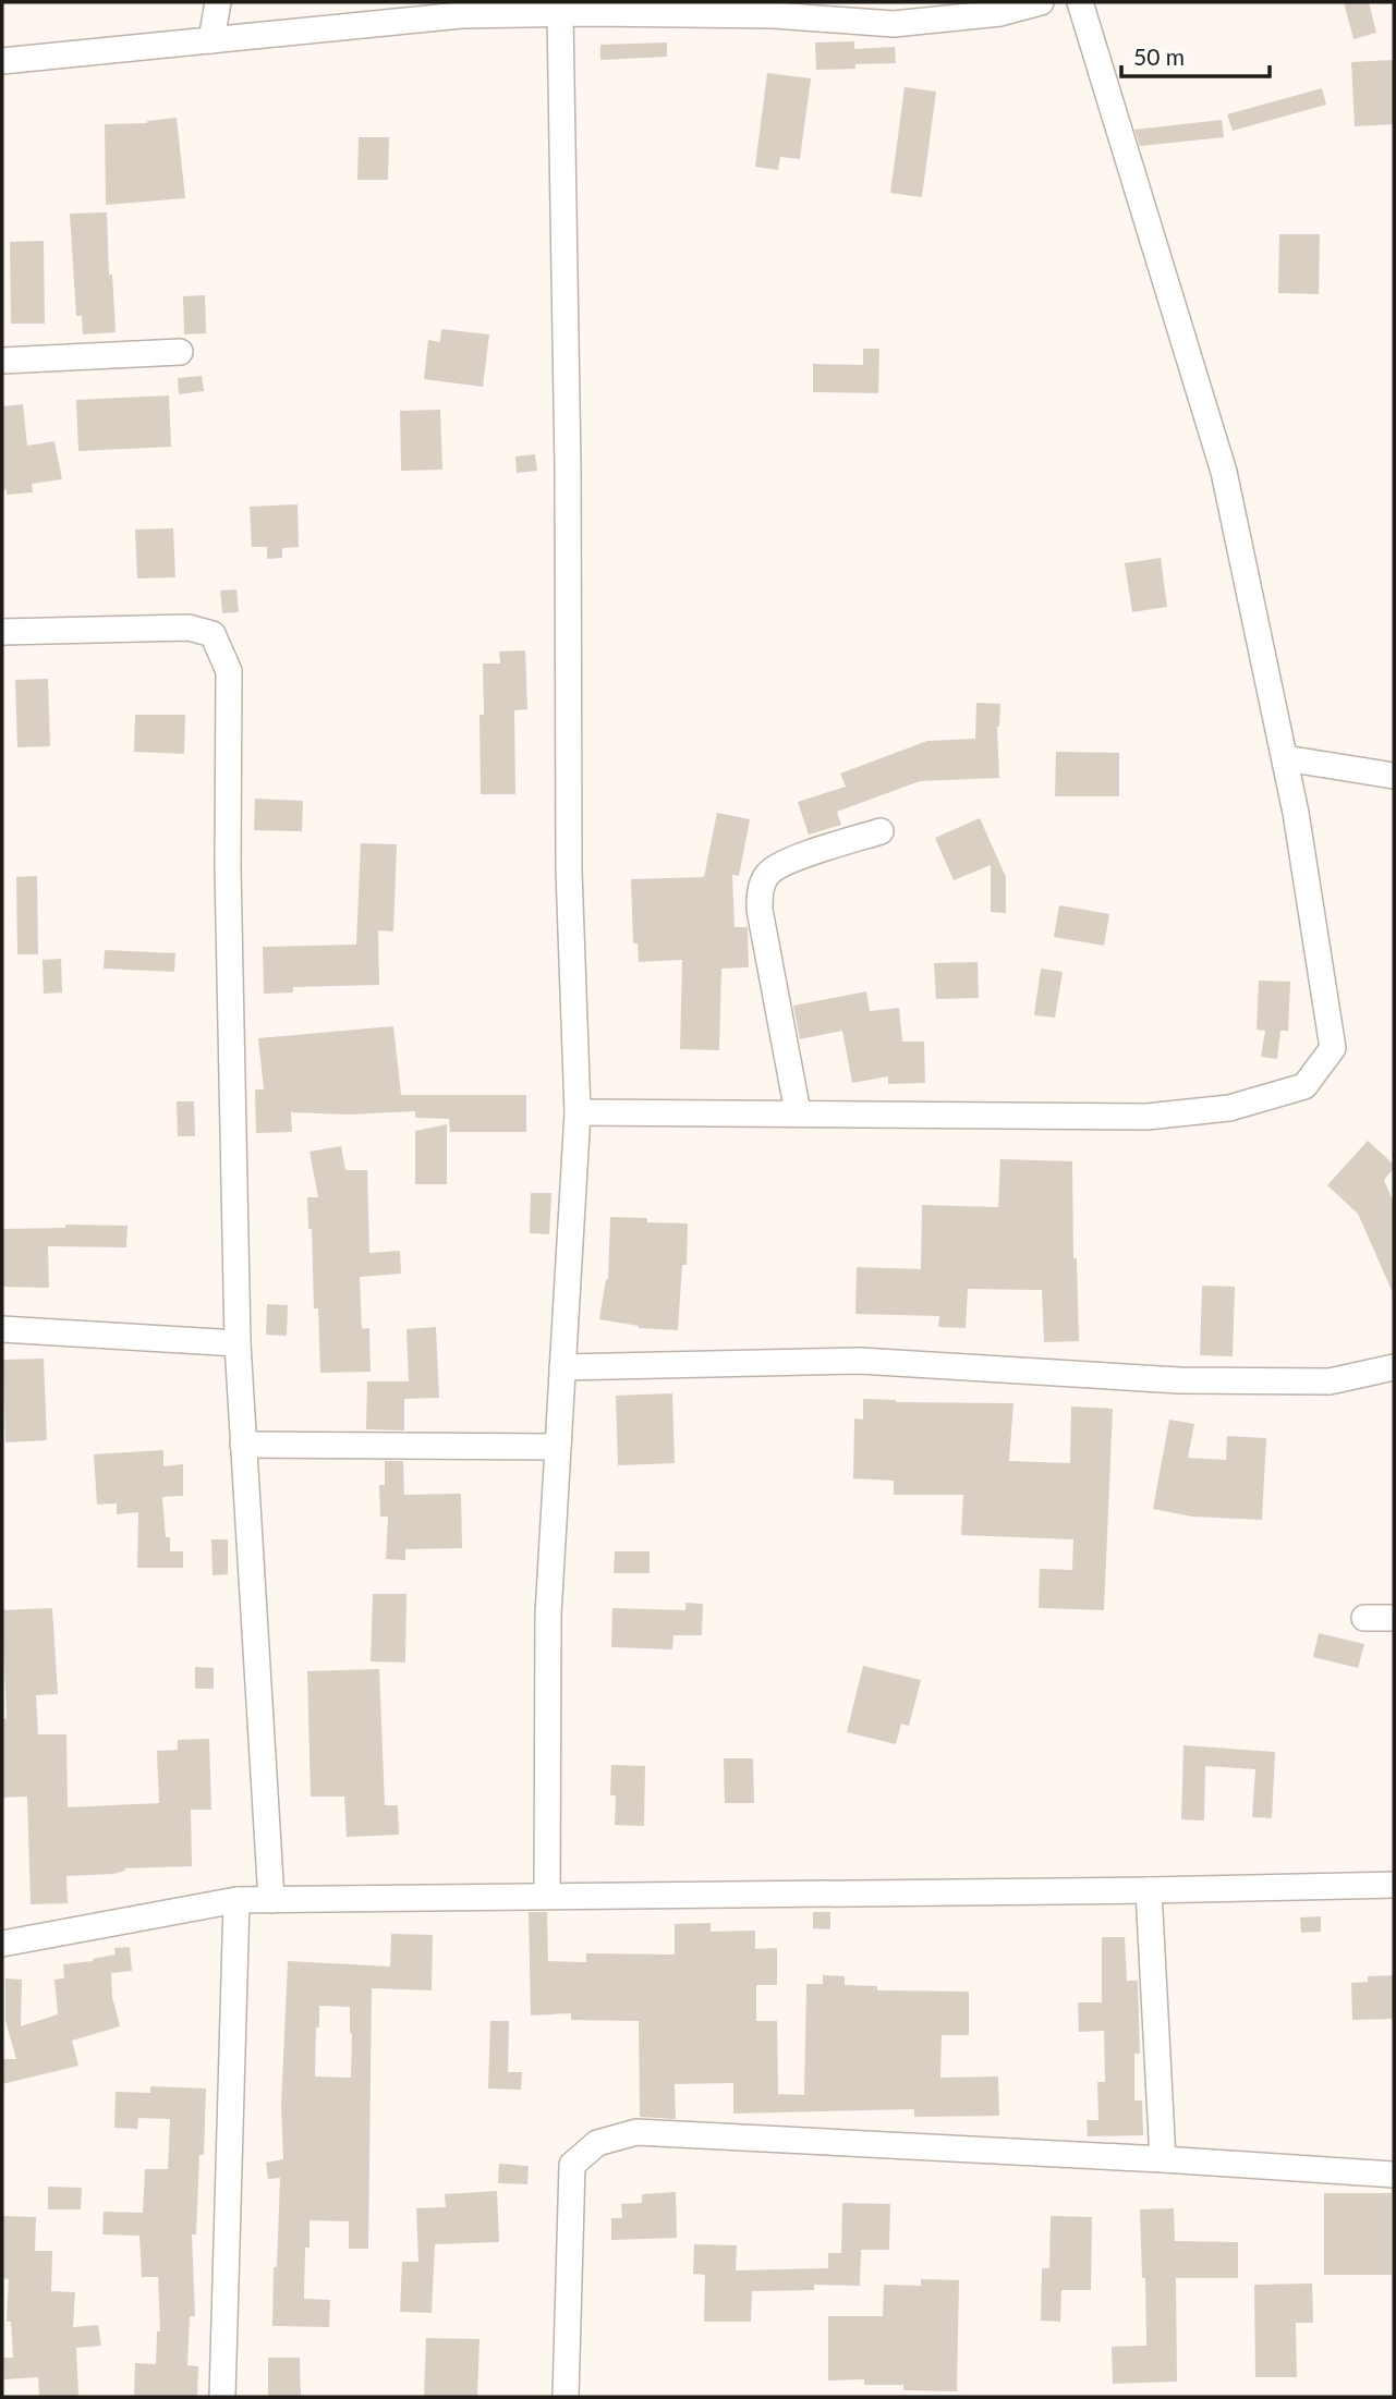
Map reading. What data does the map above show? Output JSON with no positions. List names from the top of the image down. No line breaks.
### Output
{"scale_bar":"50 m"}
